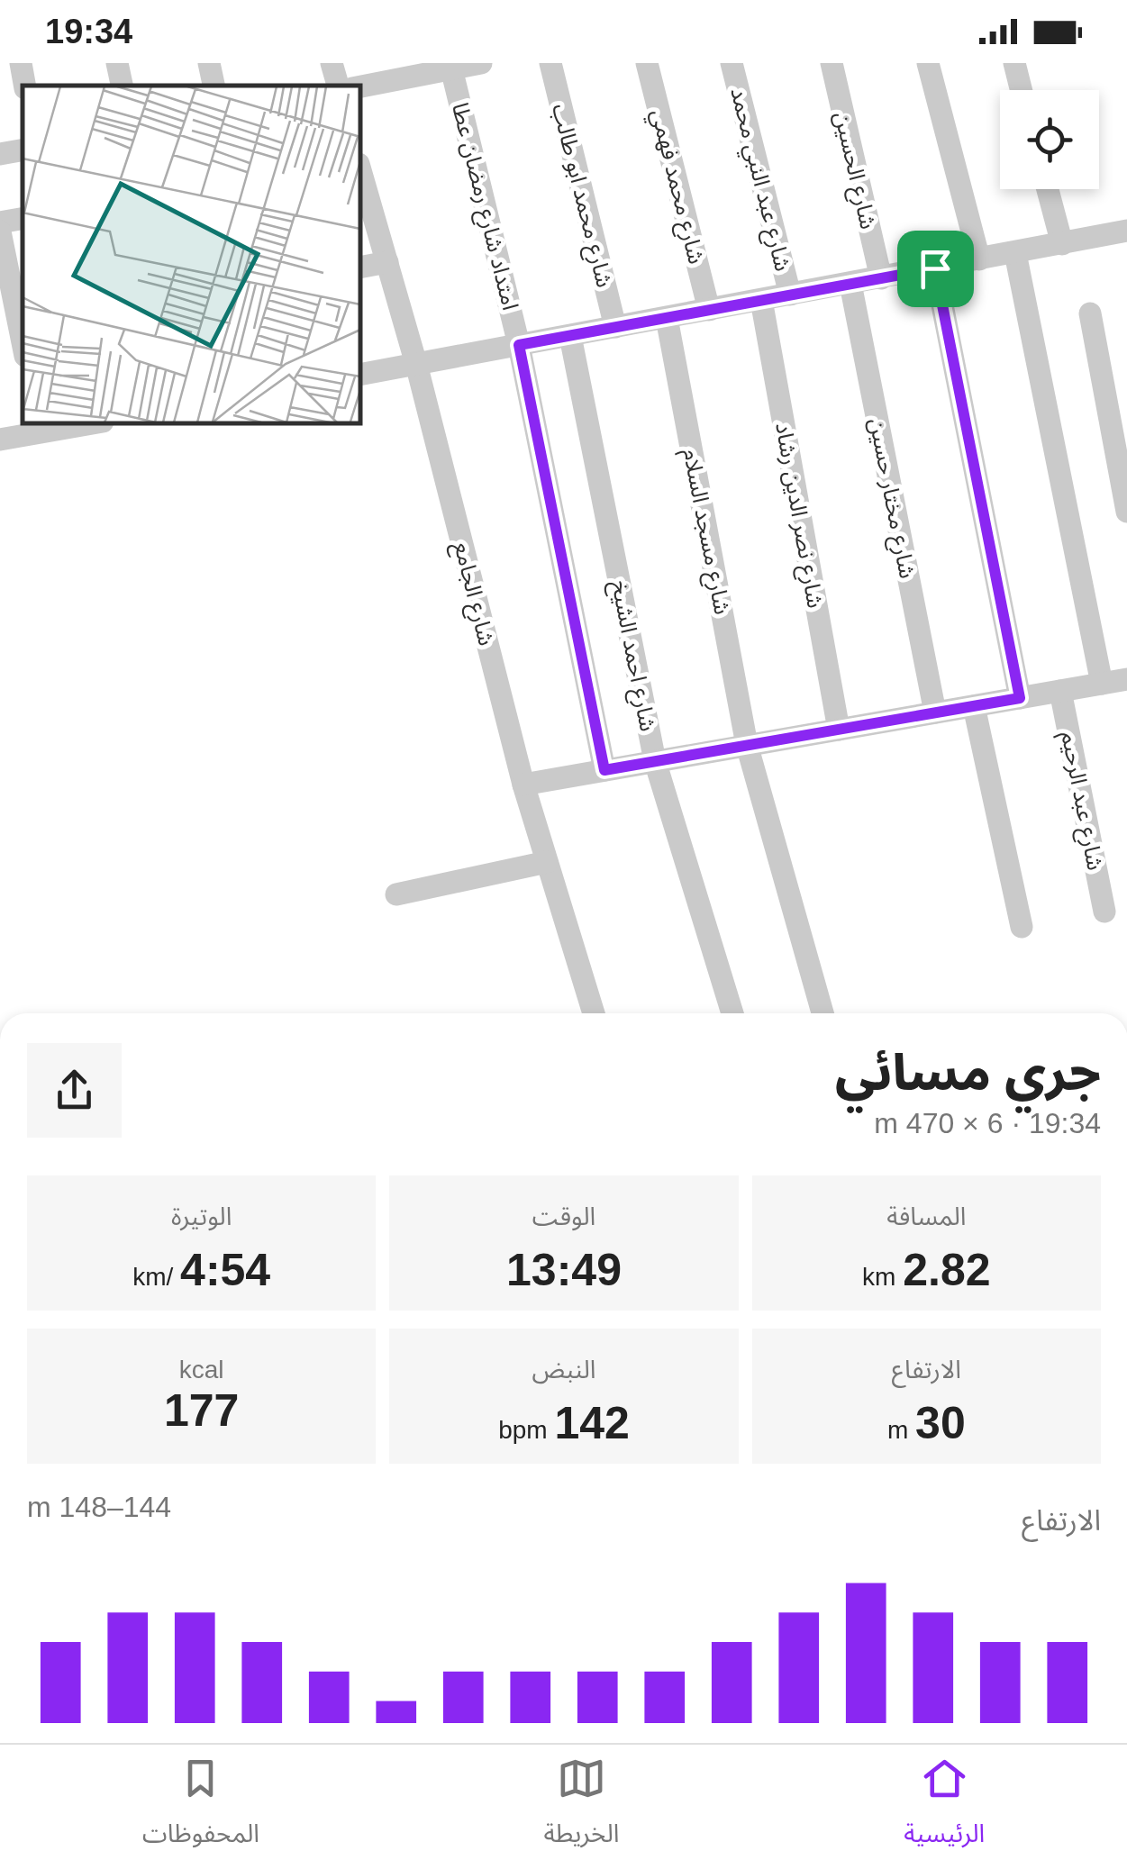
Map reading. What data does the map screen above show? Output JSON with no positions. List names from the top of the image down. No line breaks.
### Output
{"streets":{"street":["شارع الحسين","شارع عبد النبي محمد","شارع محمد فهمي","شارع محمد ابو طالب","امتداد شارع رمضان عطا","شارع مختار حسين","شارع نصر الدين رشاد","شارع مسجد السلام","شارع الجامع","شارع احمد الشيخ","شارع عبد الرحيم"]},"page":{"status":"19:34","heading":["جري مسائي","19:34 · 6 × 470 m"],"stats":[["المسافة","2.82 km"],["الوقت","13:49"],["الوتيرة","4:54 /km"],["الارتفاع","30 m"],["النبض","142 bpm"],["kcal","177"]],"chart":["الارتفاع","144–148 m"],"tabs":["الرئيسية","الخريطة","المحفوظات"]}}
